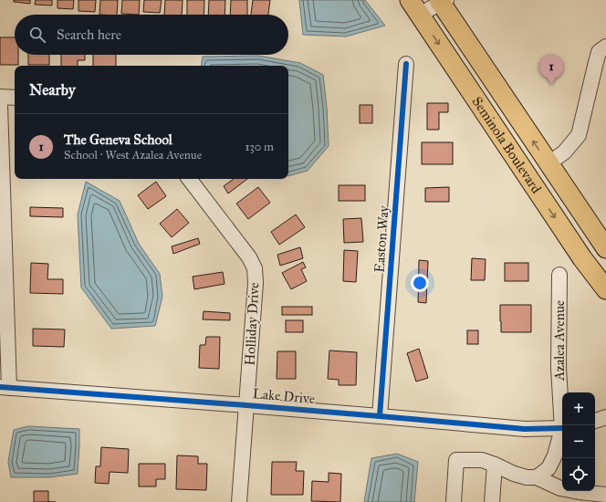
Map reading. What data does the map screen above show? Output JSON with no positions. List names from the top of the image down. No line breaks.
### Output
{"streets":{"main road":["Seminola Boulevard"],"street":["Easton Way","Holliday Drive","Azalea Avenue","Lake Drive"]},"crossings":[["Easton Way","Lake Drive"],["Holliday Drive","Lake Drive"]],"page":{"search":"Search here","pins":"1","heading":"Nearby","list":[{"mark":"1","name":"The Geneva School","note":"School · West Azalea Avenue","value":"130 m"}],"map_buttons":["+","−"]}}
